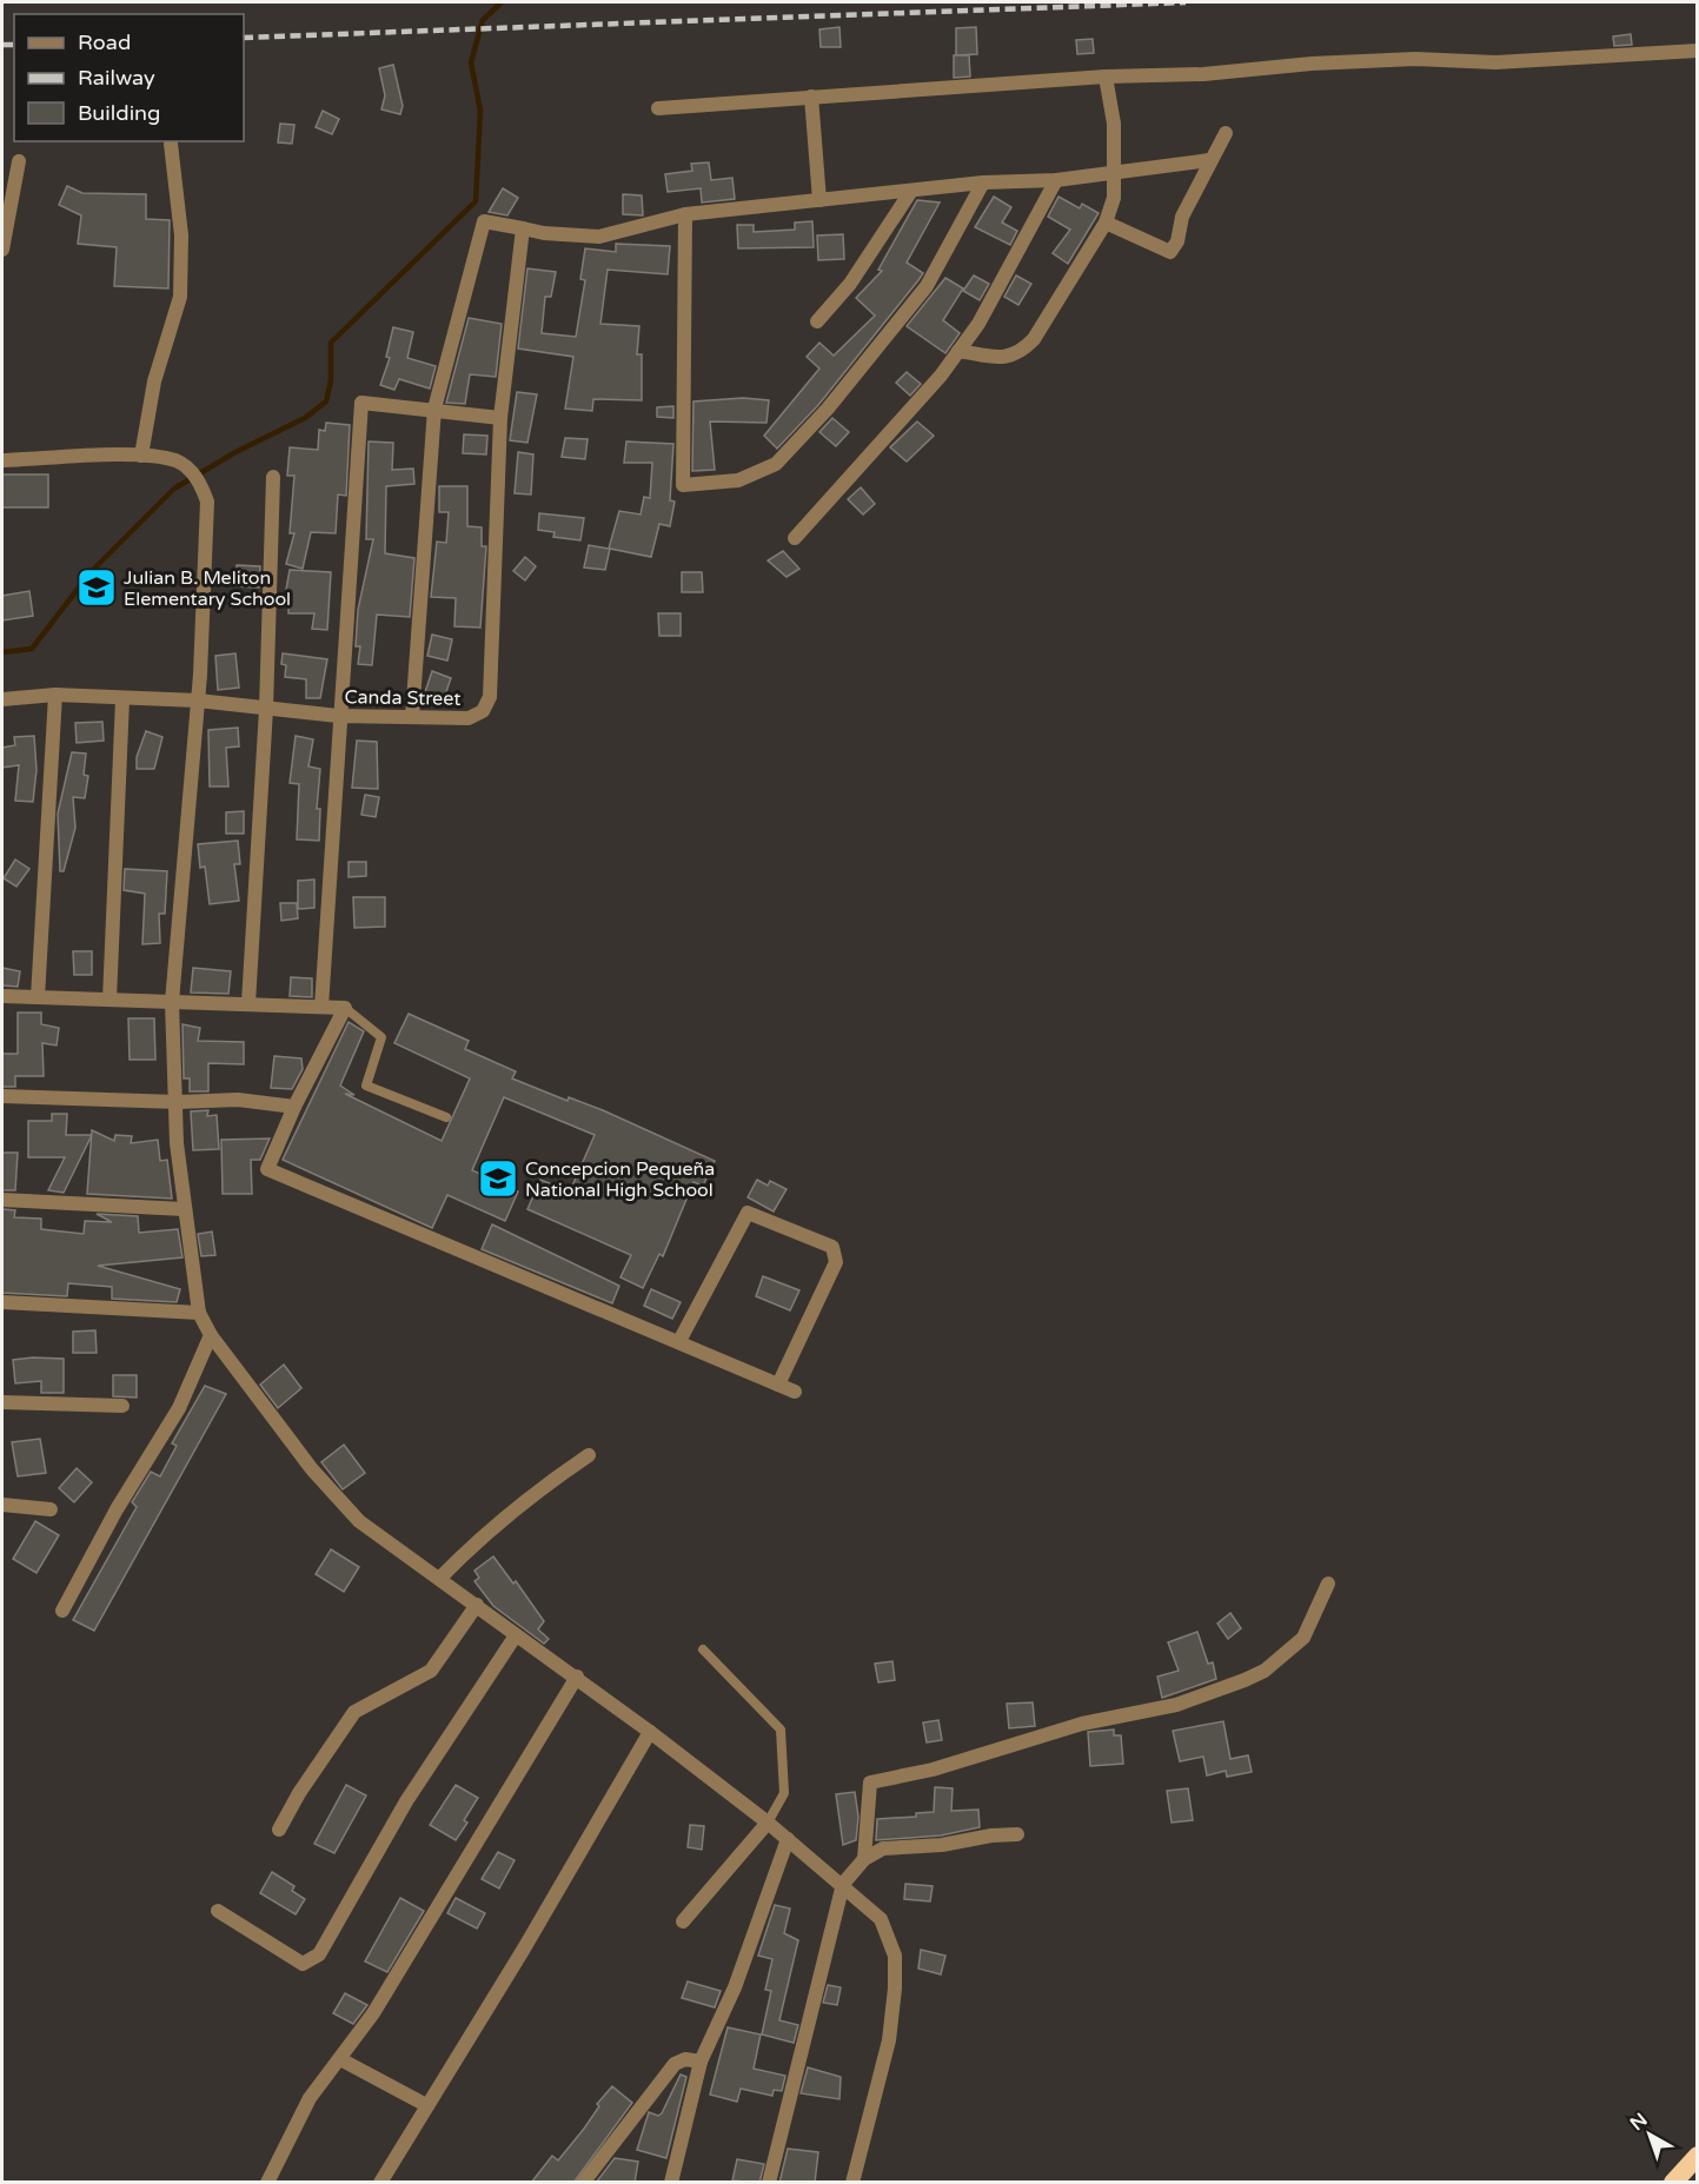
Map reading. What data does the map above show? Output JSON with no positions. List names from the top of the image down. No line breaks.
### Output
{"streets":{"street":["Canda Street"]},"places":{"school or university":["Julian B. Meliton Elementary School","Concepcion Pequeña National High School"]},"legend":["Road","Railway","Building"],"north":"top left"}
